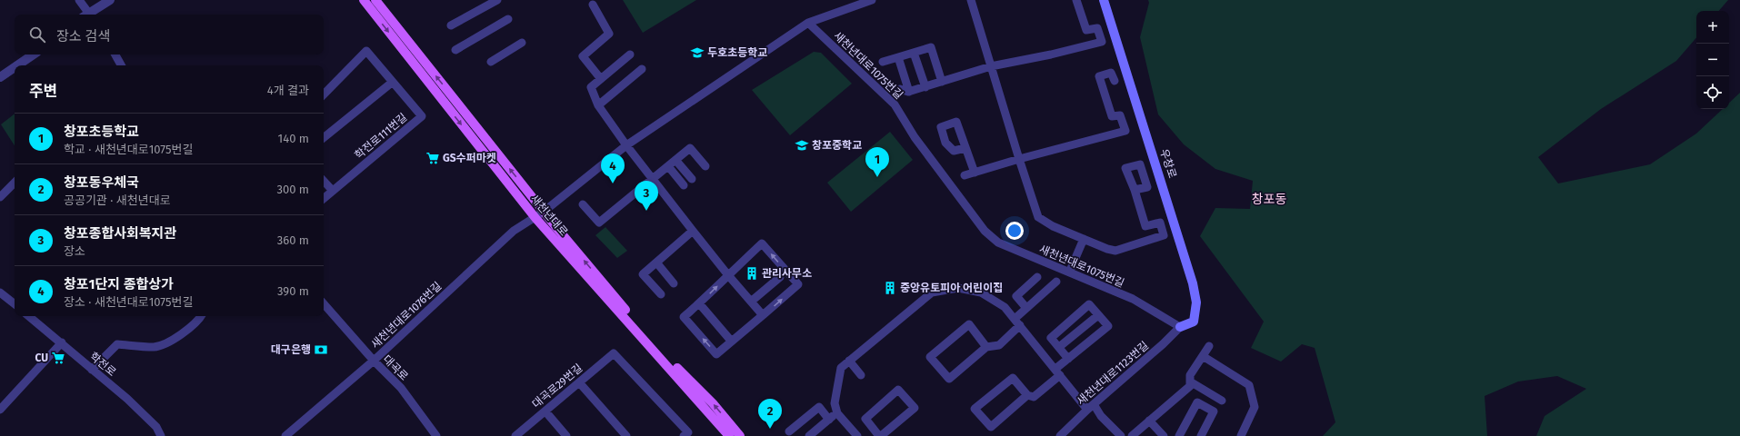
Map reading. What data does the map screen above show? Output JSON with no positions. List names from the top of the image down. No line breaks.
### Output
{"streets":{"main road":["우창로","새천년대로"],"street":["새천년대로1075번길","학전로111번길","새천년대로1076번길","학전로","대곡로","새천년대로1123번길","대곡로29번길"]},"crossings":[["새천년대로1075번길","우창로"],["새천년대로1075번길","새천년대로1123번길"],["우창로","새천년대로1123번길"],["새천년대로","새천년대로1076번길"],["새천년대로1076번길","대곡로"]],"districts":["창포동"],"places":{"school or university":["두호초등학교","창포중학교"],"supermarket":["GS수퍼마켓","CU"],"building":["관리사무소","중앙유토피아 어린이집"],"bank":["대구은행"]},"page":{"map_buttons":["+","−"],"search":"장소 검색","heading":["주변","4개 결과"],"list":[{"mark":"1","name":"창포초등학교","note":"학교 · 새천년대로1075번길","value":"140 m"},{"mark":"2","name":"창포동우체국","note":"공공기관 · 새천년대로","value":"300 m"},{"mark":"3","name":"창포종합사회복지관","note":"장소","value":"360 m"},{"mark":"4","name":"창포1단지 종합상가","note":"장소 · 새천년대로1075번길","value":"390 m"}],"pins":["1","4","3","2"]}}
